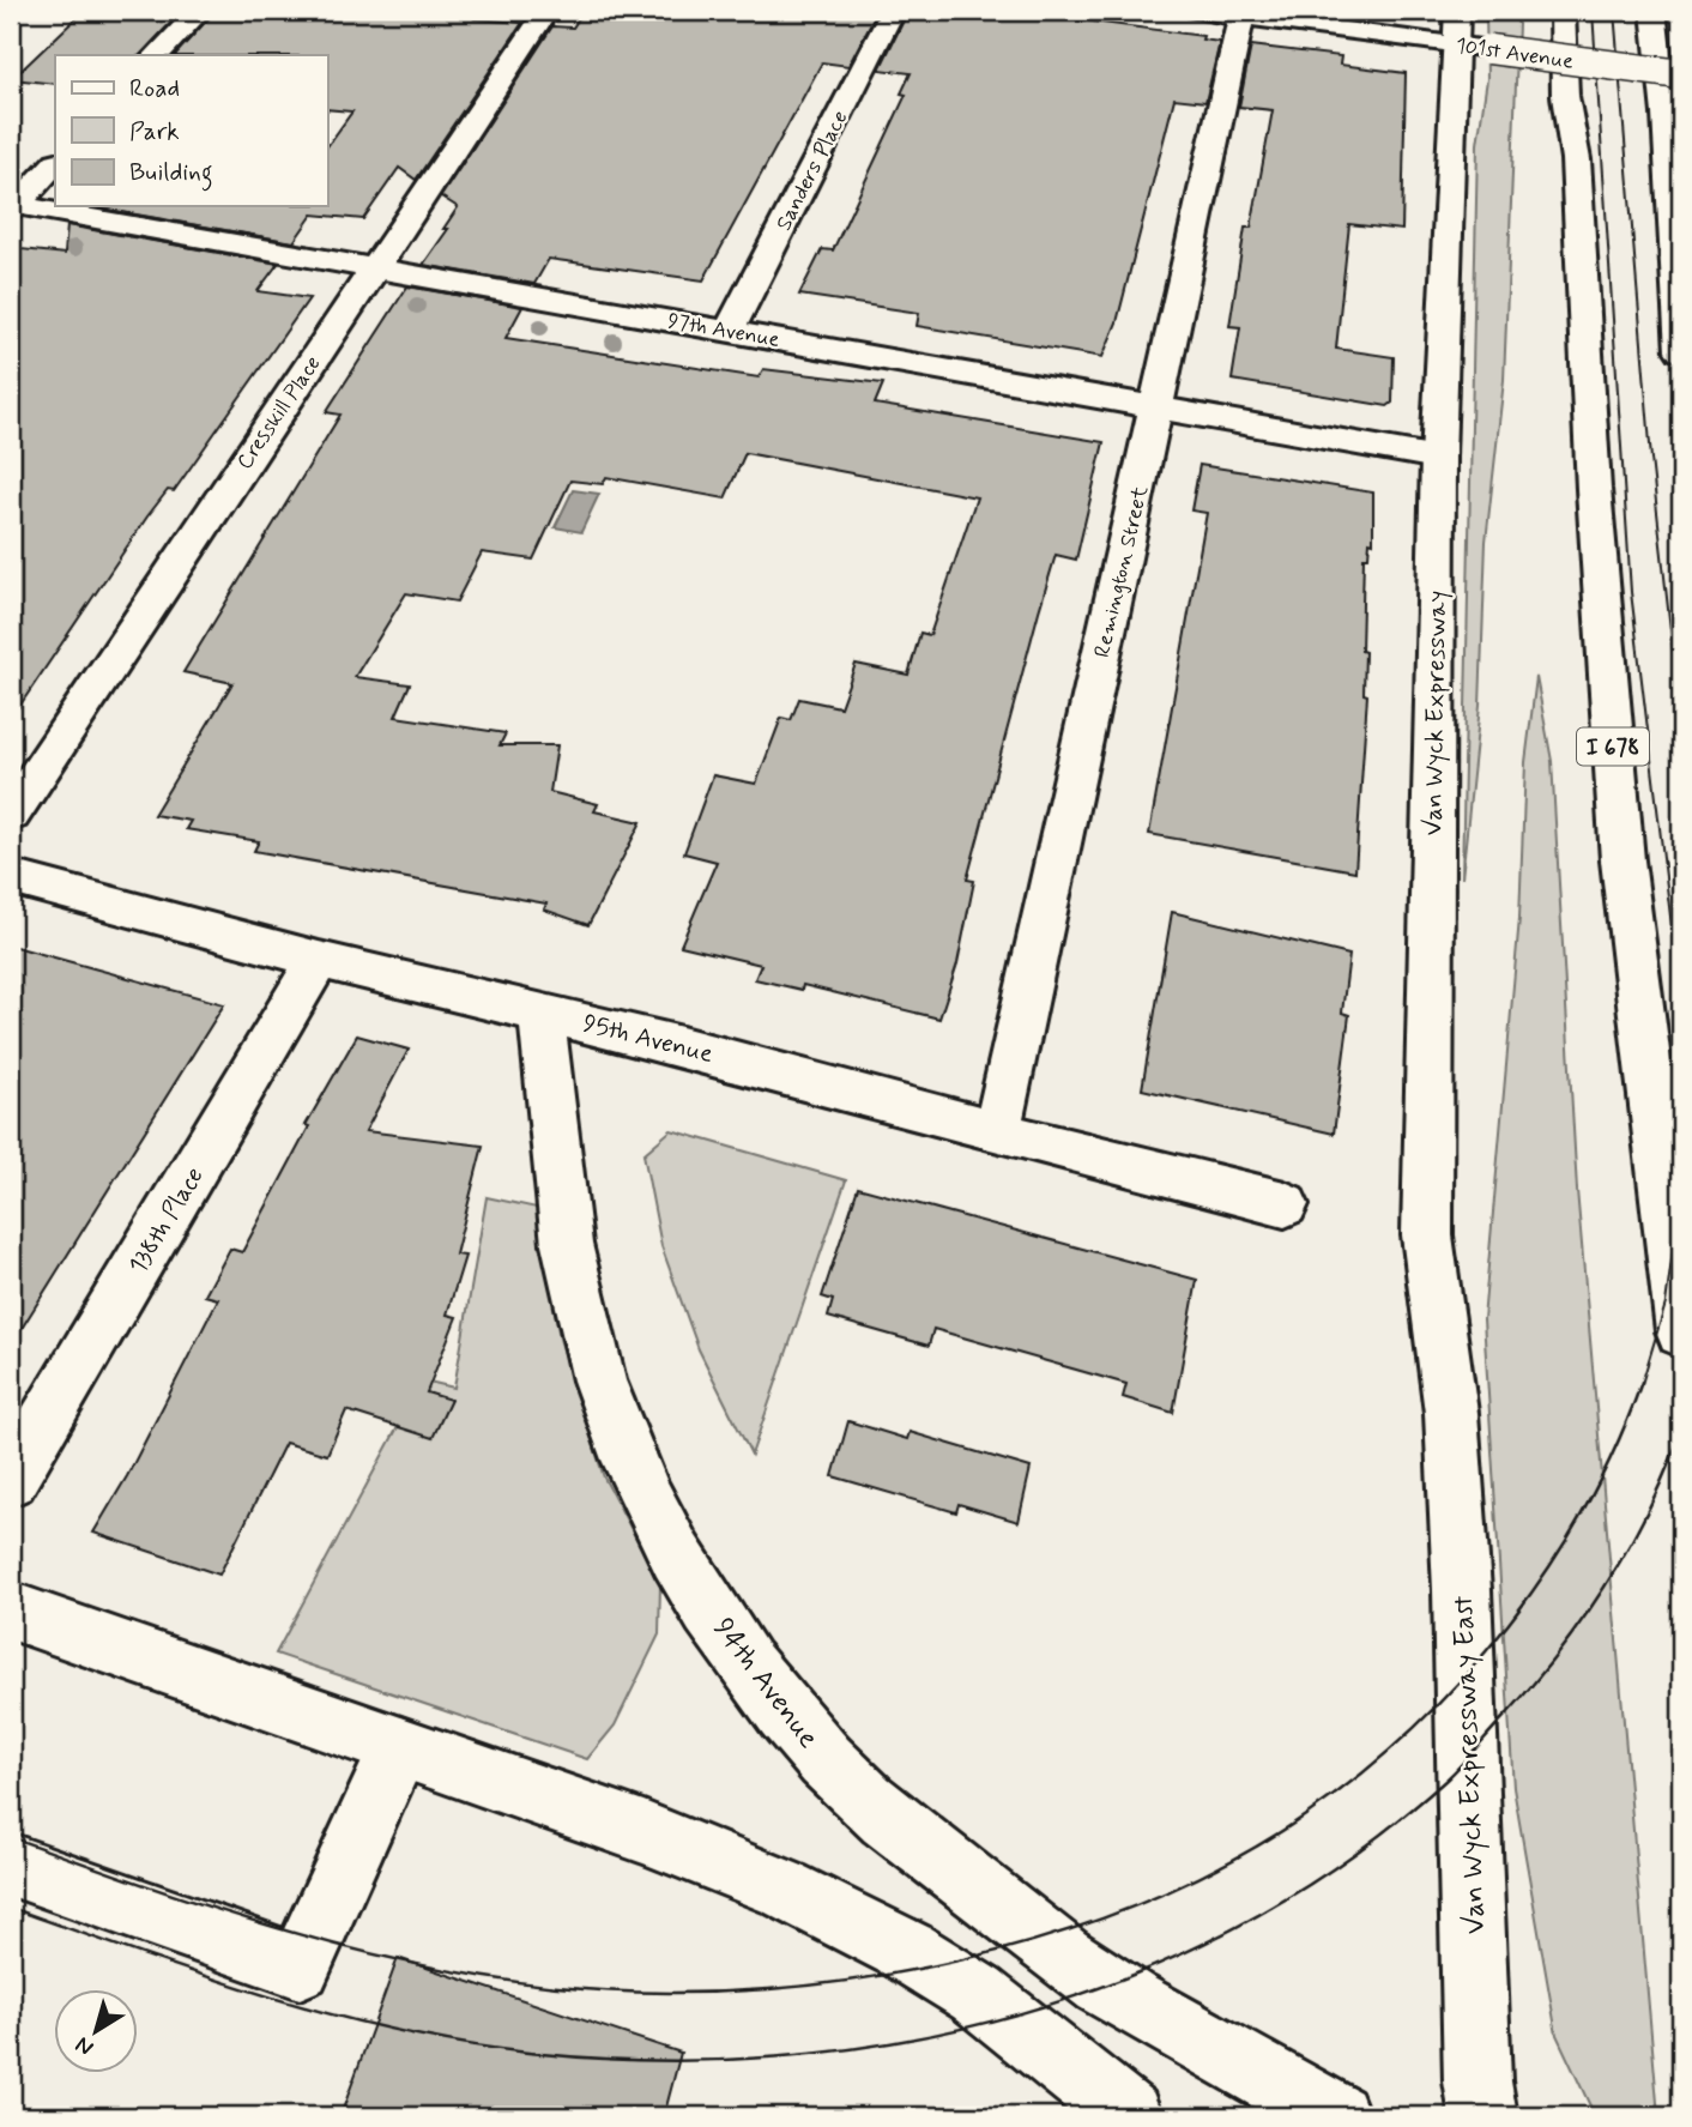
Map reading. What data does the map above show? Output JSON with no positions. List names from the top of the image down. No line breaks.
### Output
{"streets":{"main road":["101st Avenue","Sanders Place","97th Avenue","Cresskill Place","Remington Street","Van Wyck Expressway","I 678","95th Avenue","138th Place","94th Avenue","Van Wyck Expressway East"]},"crossings":[["101st Avenue","Remington Street"],["101st Avenue","Van Wyck Expressway"],["Sanders Place","97th Avenue"],["97th Avenue","Cresskill Place"],["97th Avenue","Remington Street"],["97th Avenue","Van Wyck Expressway"],["Remington Street","95th Avenue"],["Van Wyck Expressway","Van Wyck Expressway East"],["95th Avenue","138th Place"],["95th Avenue","94th Avenue"]],"legend":["Road","Park","Building"],"north":"bottom left"}
